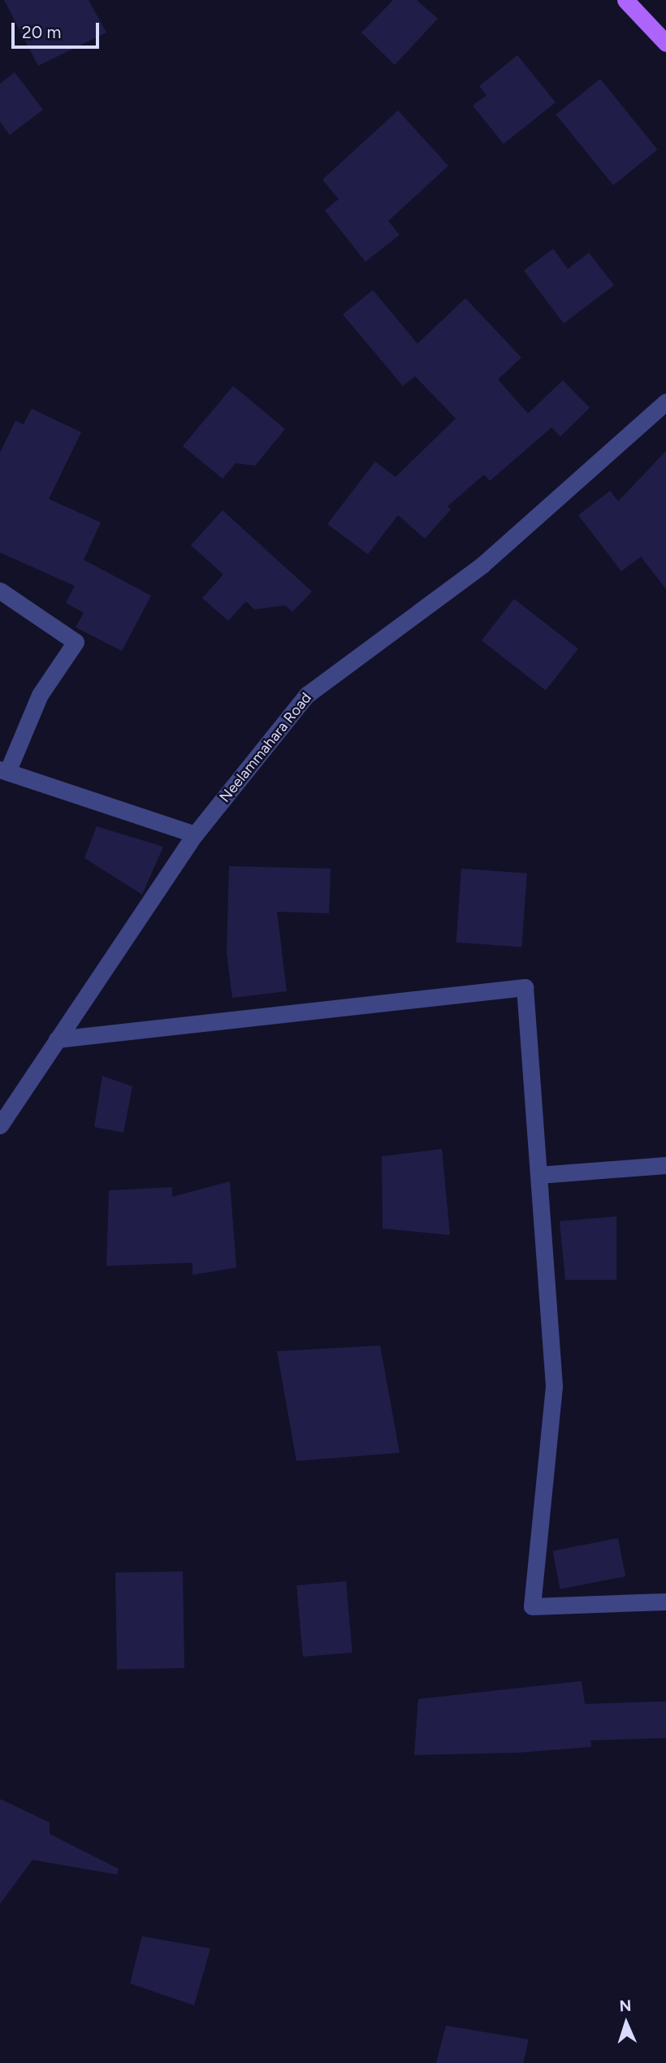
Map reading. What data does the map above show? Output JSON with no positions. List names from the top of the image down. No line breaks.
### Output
{"streets":{"street":["Neelammahara Road"]},"scale_bar":"20 m","north":"top"}
